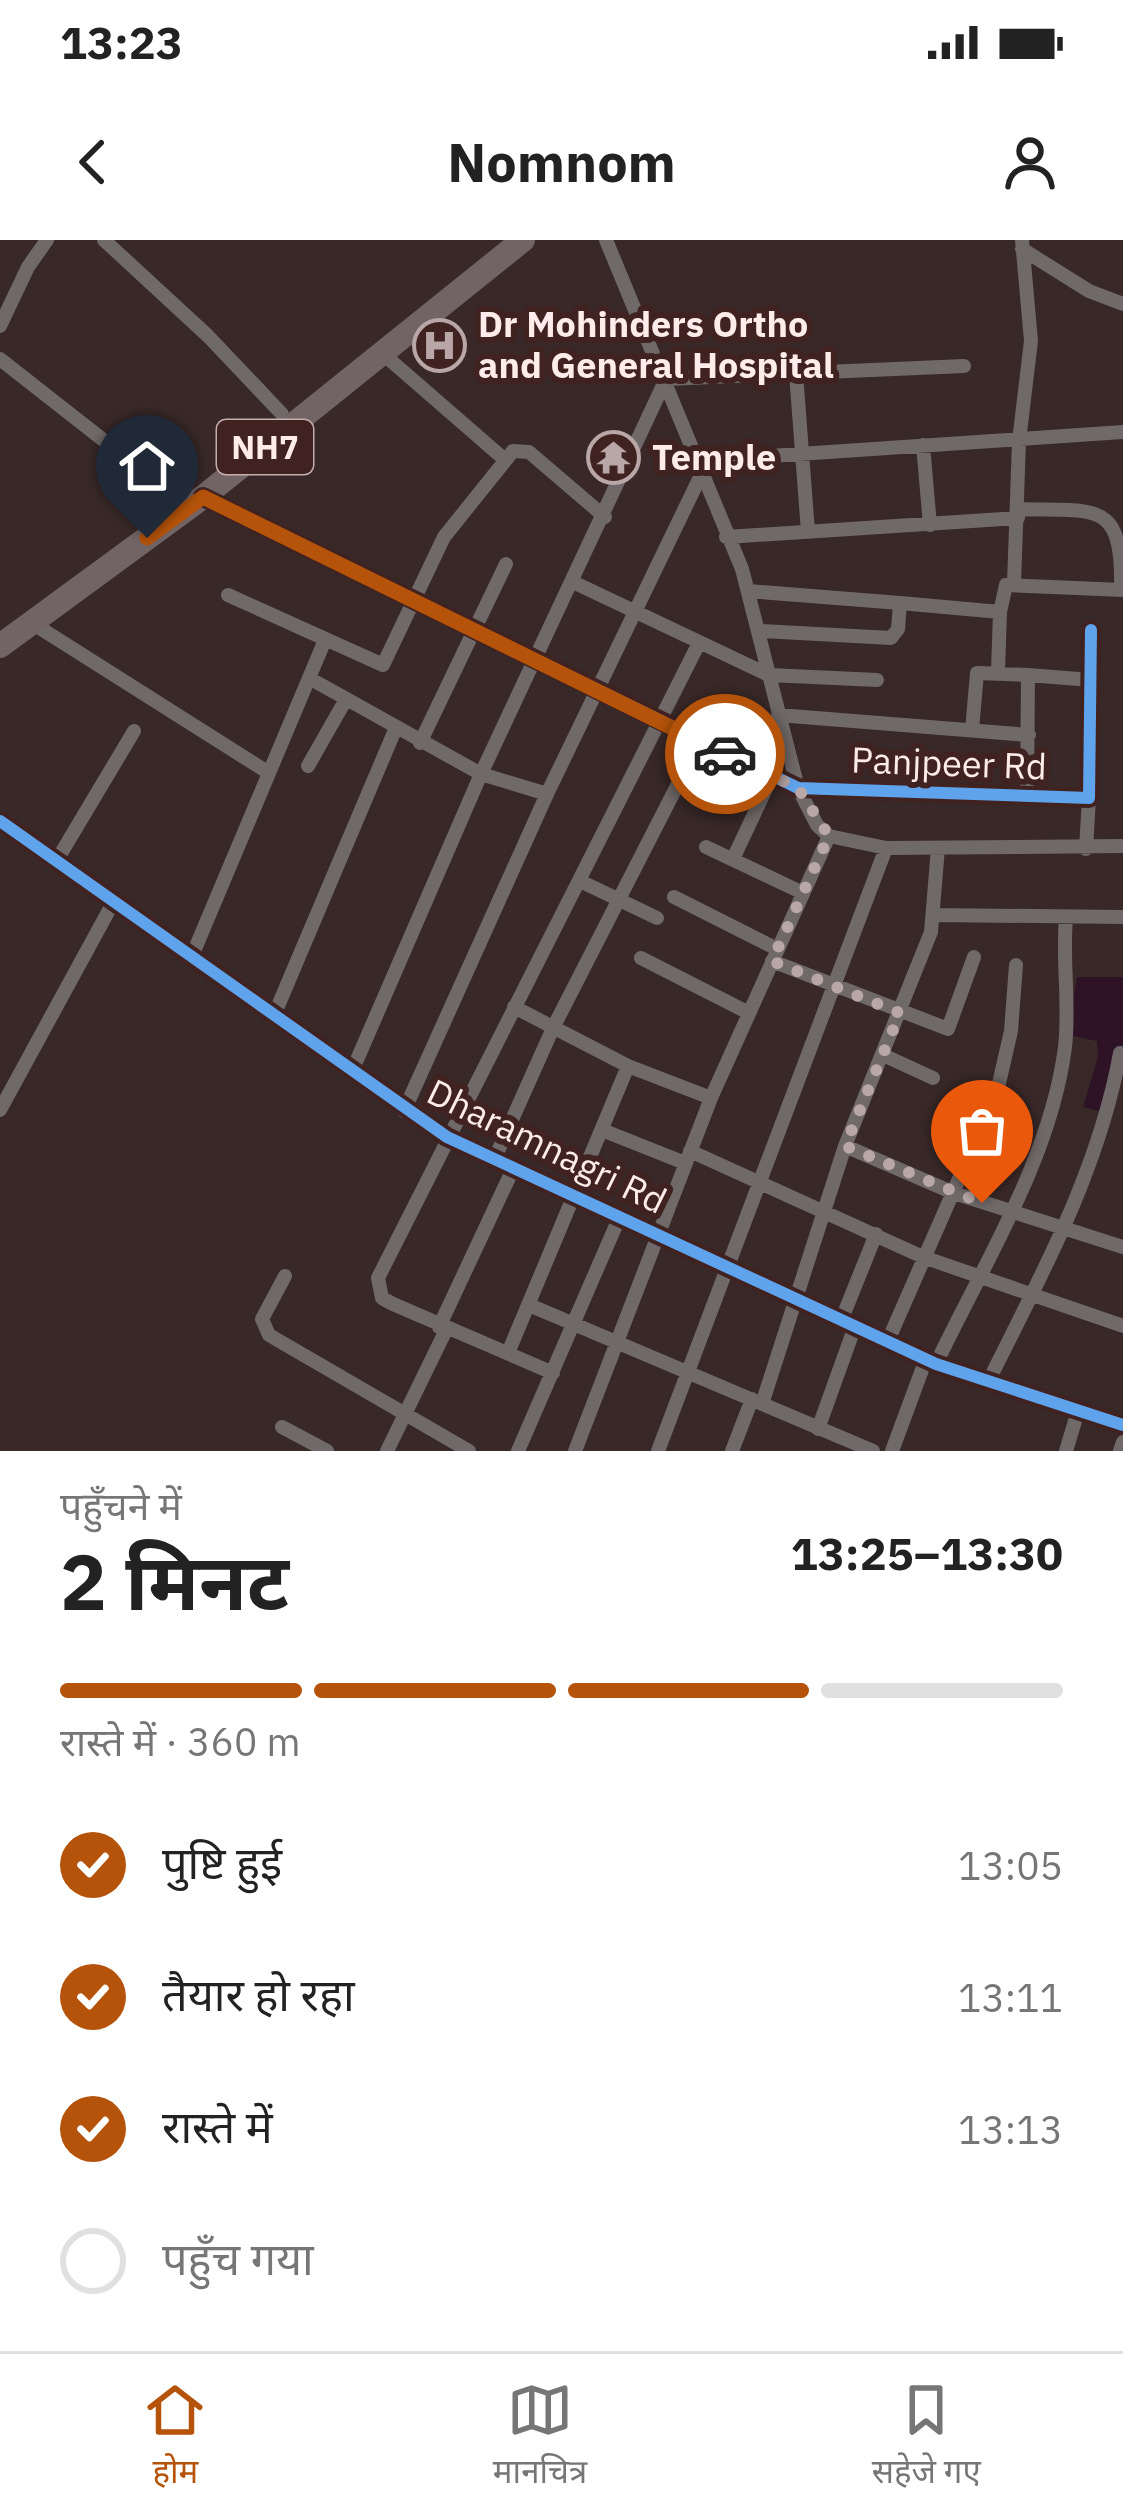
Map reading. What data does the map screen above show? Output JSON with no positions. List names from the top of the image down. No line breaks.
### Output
{"streets":{"highway":["NH7"],"street":["Panjpeer Rd","Dharamnagri Rd"]},"crossings":[["NH7","Panjpeer Rd"]],"places":{"hospital":["Dr Mohinders Ortho and General Hospital"],"temple":["Temple"]},"page":{"status":"13:23","header":"Nomnom","heading":["2 मिनट","पहुँचने में","13:25–13:30"],"bar":"रास्ते में · 360 m","list":[["पुष्टि हुई","13:05"],["तैयार हो रहा","13:11"],["रास्ते में","13:13"],"पहुँच गया"],"tabs":["होम","मानचित्र","सहेजे गए"]}}
